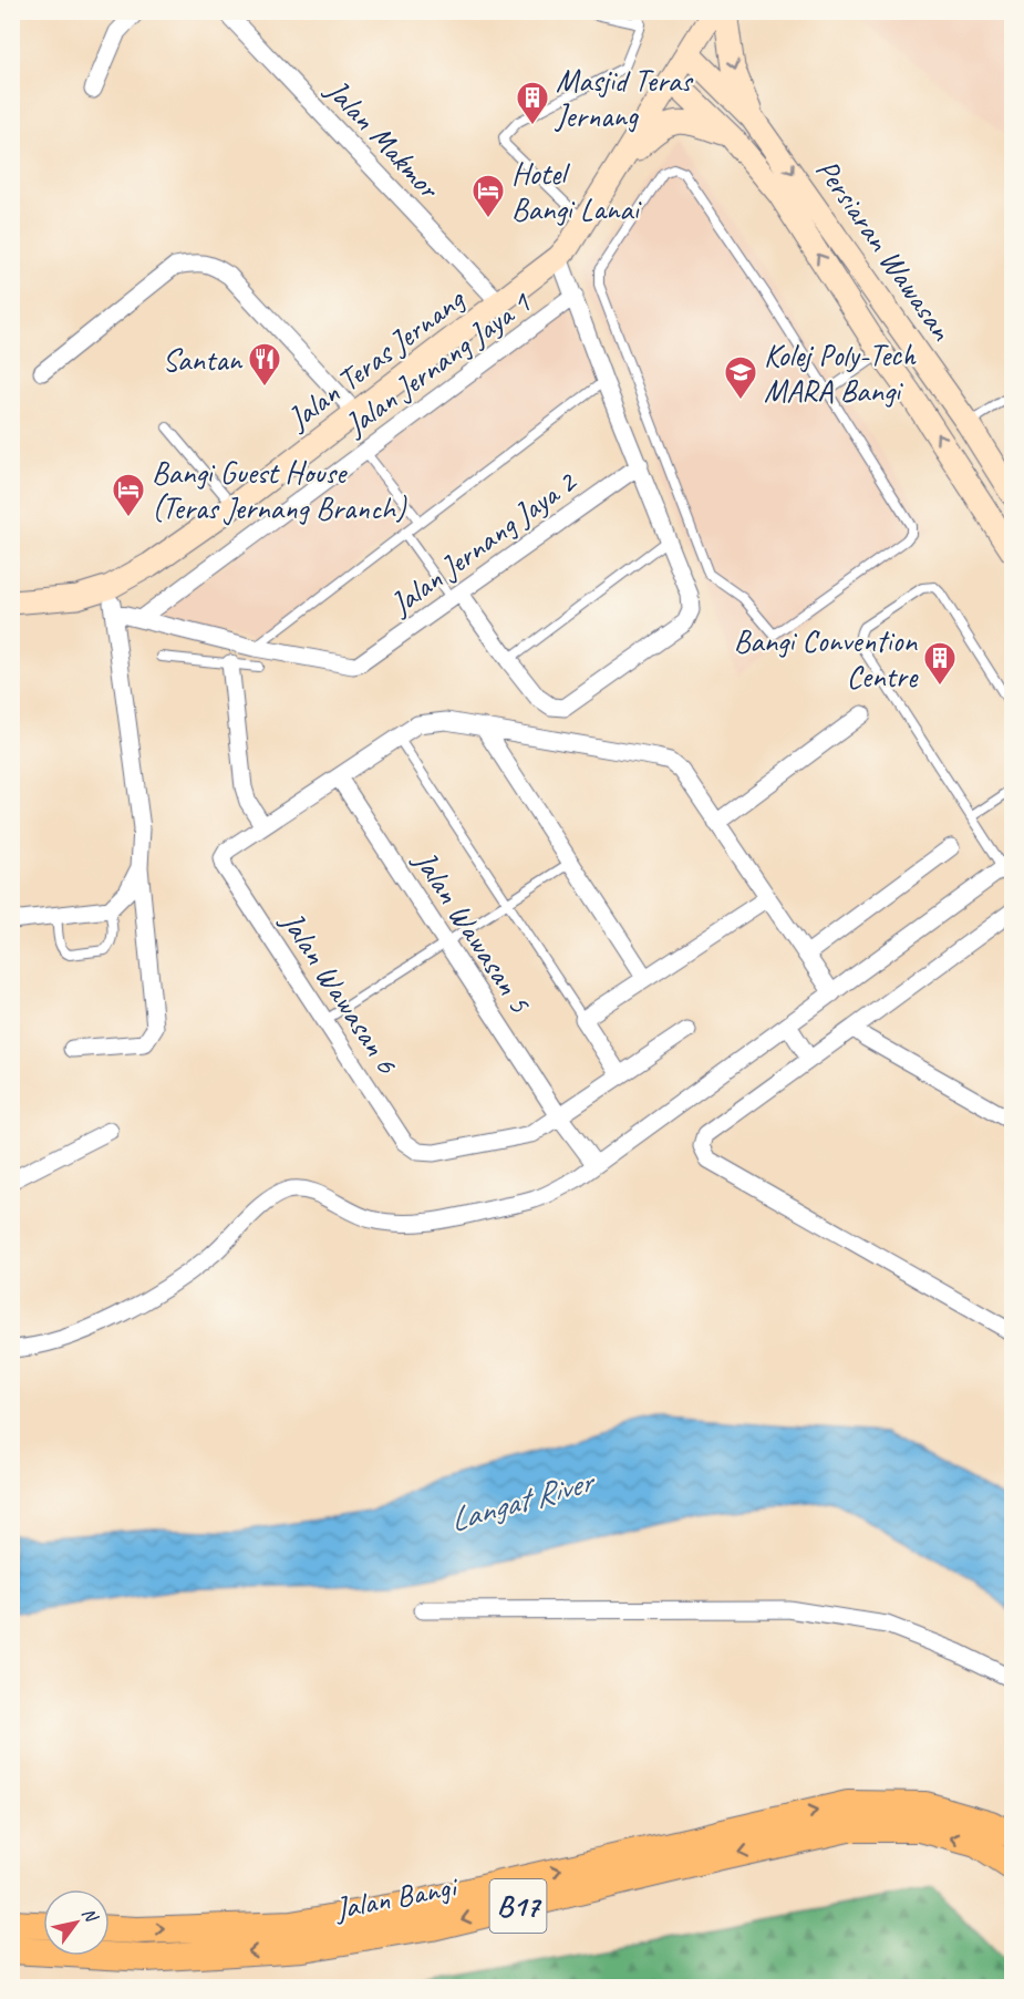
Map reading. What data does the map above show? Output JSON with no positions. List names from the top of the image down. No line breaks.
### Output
{"streets":{"main road":["Persiaran Wawasan","Jalan Teras Jernang","Jalan Bangi","B17"],"street":["Jalan Makmor","Jalan Jernang Jaya 1","Jalan Jernang Jaya 2","Jalan Wawasan 5","Jalan Wawasan 6"]},"crossings":[["Jalan Makmor","Jalan Teras Jernang"],["Persiaran Wawasan","Jalan Teras Jernang"],["Jalan Wawasan 5","Jalan Wawasan 6"]],"water":["Langat River"],"places":{"building":["Masjid Teras Jernang","Bangi Convention Centre"],"hotel":["Hotel Bangi Lanai","Bangi Guest House (Teras Jernang Branch)"],"restaurant":["Santan"],"school or university":["Kolej Poly-Tech MARA Bangi"]},"north":"top right"}
